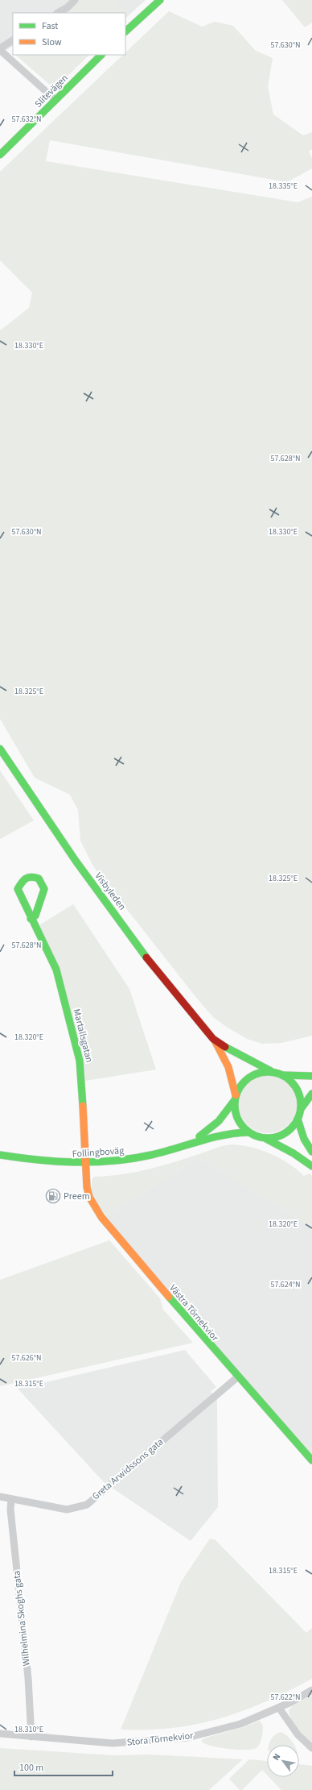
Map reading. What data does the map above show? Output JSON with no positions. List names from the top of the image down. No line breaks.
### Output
{"streets":{"main road":["Slitevägen","Visbyleden","Martallsgatan","Follingboväg","Västra Törnekvior"],"street":["Greta Arwidssons gata","Wilhelmina Skoghs gata","Stora Törnekvior"]},"crossings":[["Visbyleden","Follingboväg"],["Martallsgatan","Follingboväg"],["Martallsgatan","Västra Törnekvior"],["Follingboväg","Västra Törnekvior"],["Västra Törnekvior","Greta Arwidssons gata"],["Greta Arwidssons gata","Wilhelmina Skoghs gata"],["Wilhelmina Skoghs gata","Stora Törnekvior"]],"places":{"fuel station":["Preem"]},"legend":["Fast","Slow"],"scale_bar":"100 m","north":"top left","coordinates":["57.630°N","57.632°N","18.335°E","18.330°E","57.628°N","18.325°E","18.320°E","57.624°N","57.626°N","18.315°E","57.622°N","18.310°E"]}
